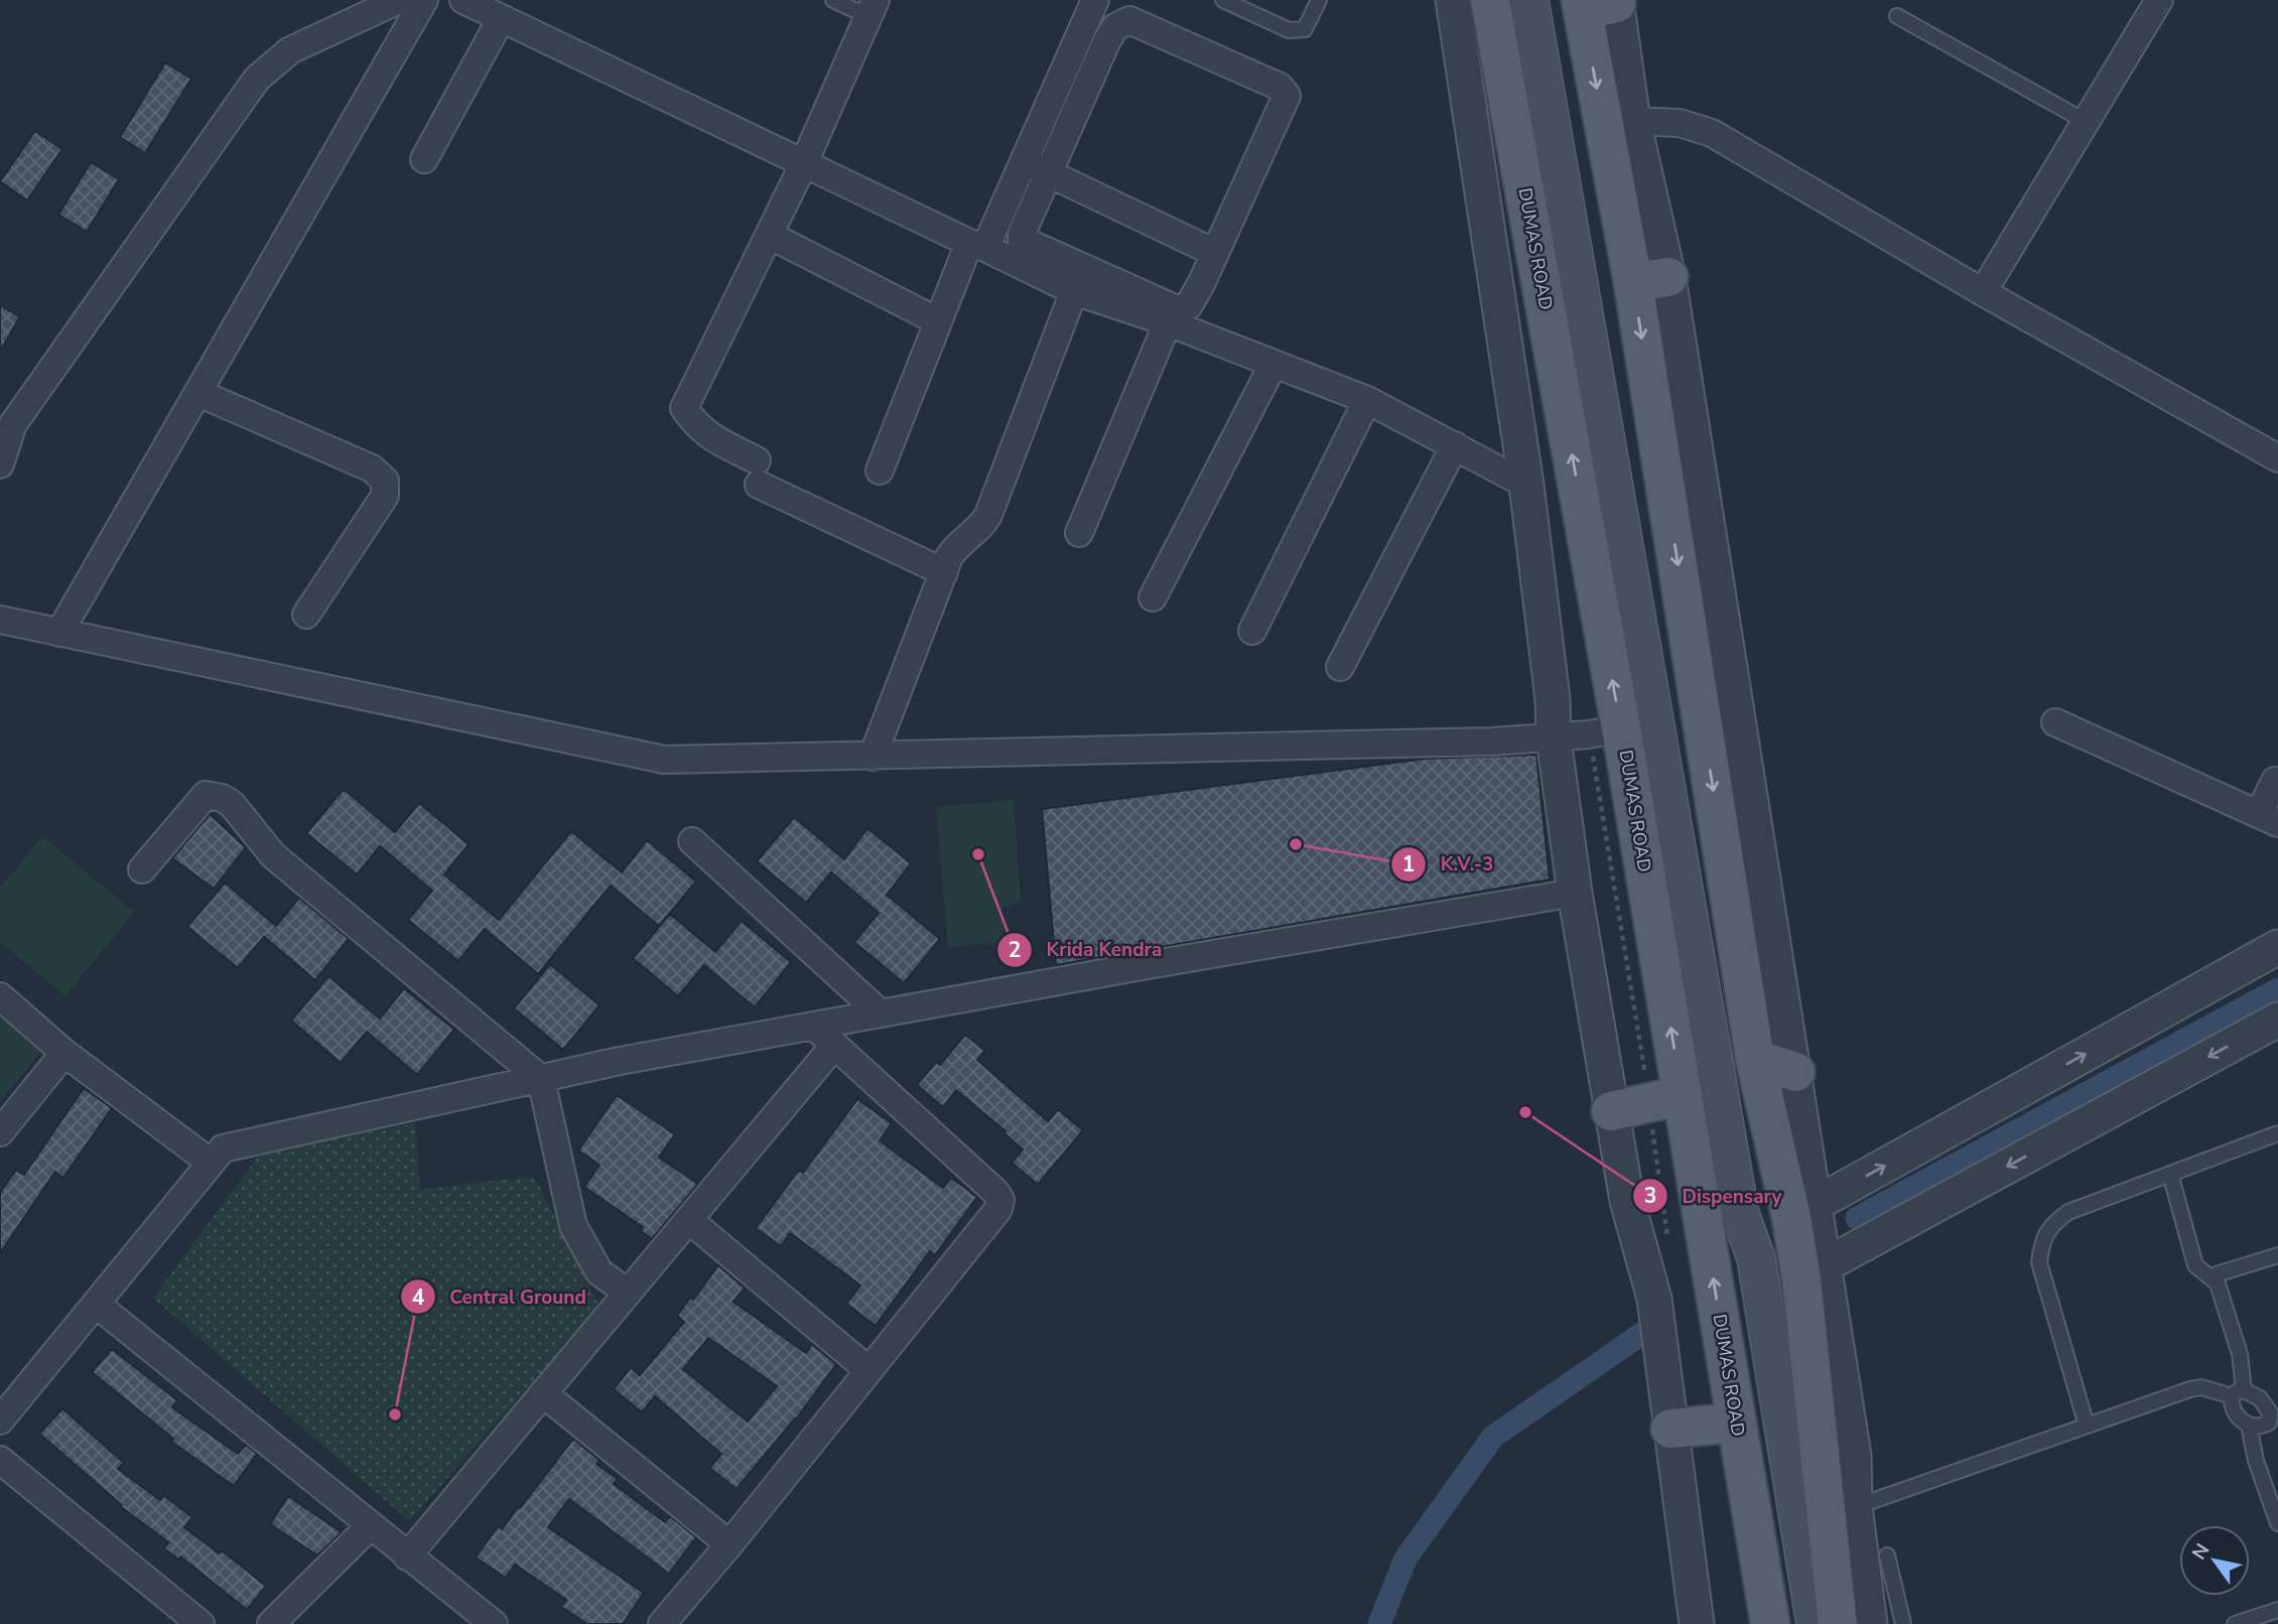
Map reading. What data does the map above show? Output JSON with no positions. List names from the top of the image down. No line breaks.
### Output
{"streets":{"main road":["DUMAS ROAD"]},"places":["K.V.-3","Krida Kendra","Dispensary","Central Ground"],"north":"top left"}
